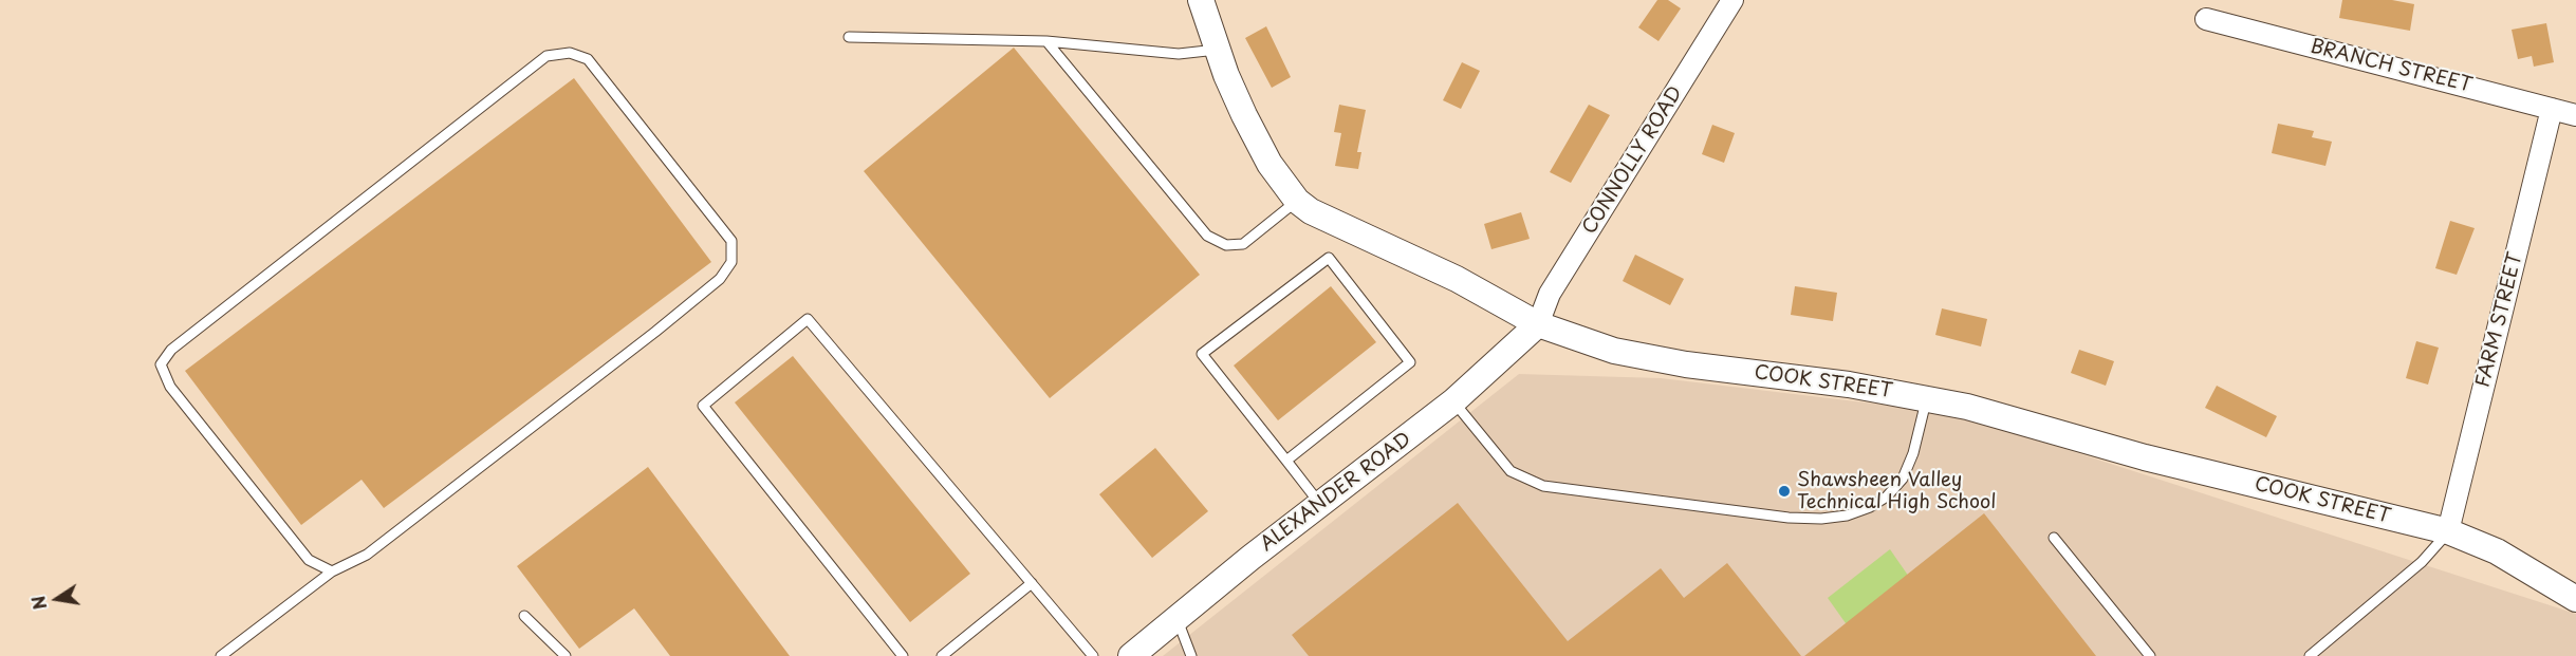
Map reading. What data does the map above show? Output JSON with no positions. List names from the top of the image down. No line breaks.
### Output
{"streets":{"street":["BRANCH STREET","CONNOLLY ROAD","FARM STREET","COOK STREET","ALEXANDER ROAD"]},"crossings":[["BRANCH STREET","FARM STREET"],["CONNOLLY ROAD","COOK STREET"],["CONNOLLY ROAD","ALEXANDER ROAD"],["FARM STREET","COOK STREET"],["COOK STREET","ALEXANDER ROAD"]],"places":["Shawsheen Valley Technical High School"],"north":"left"}
